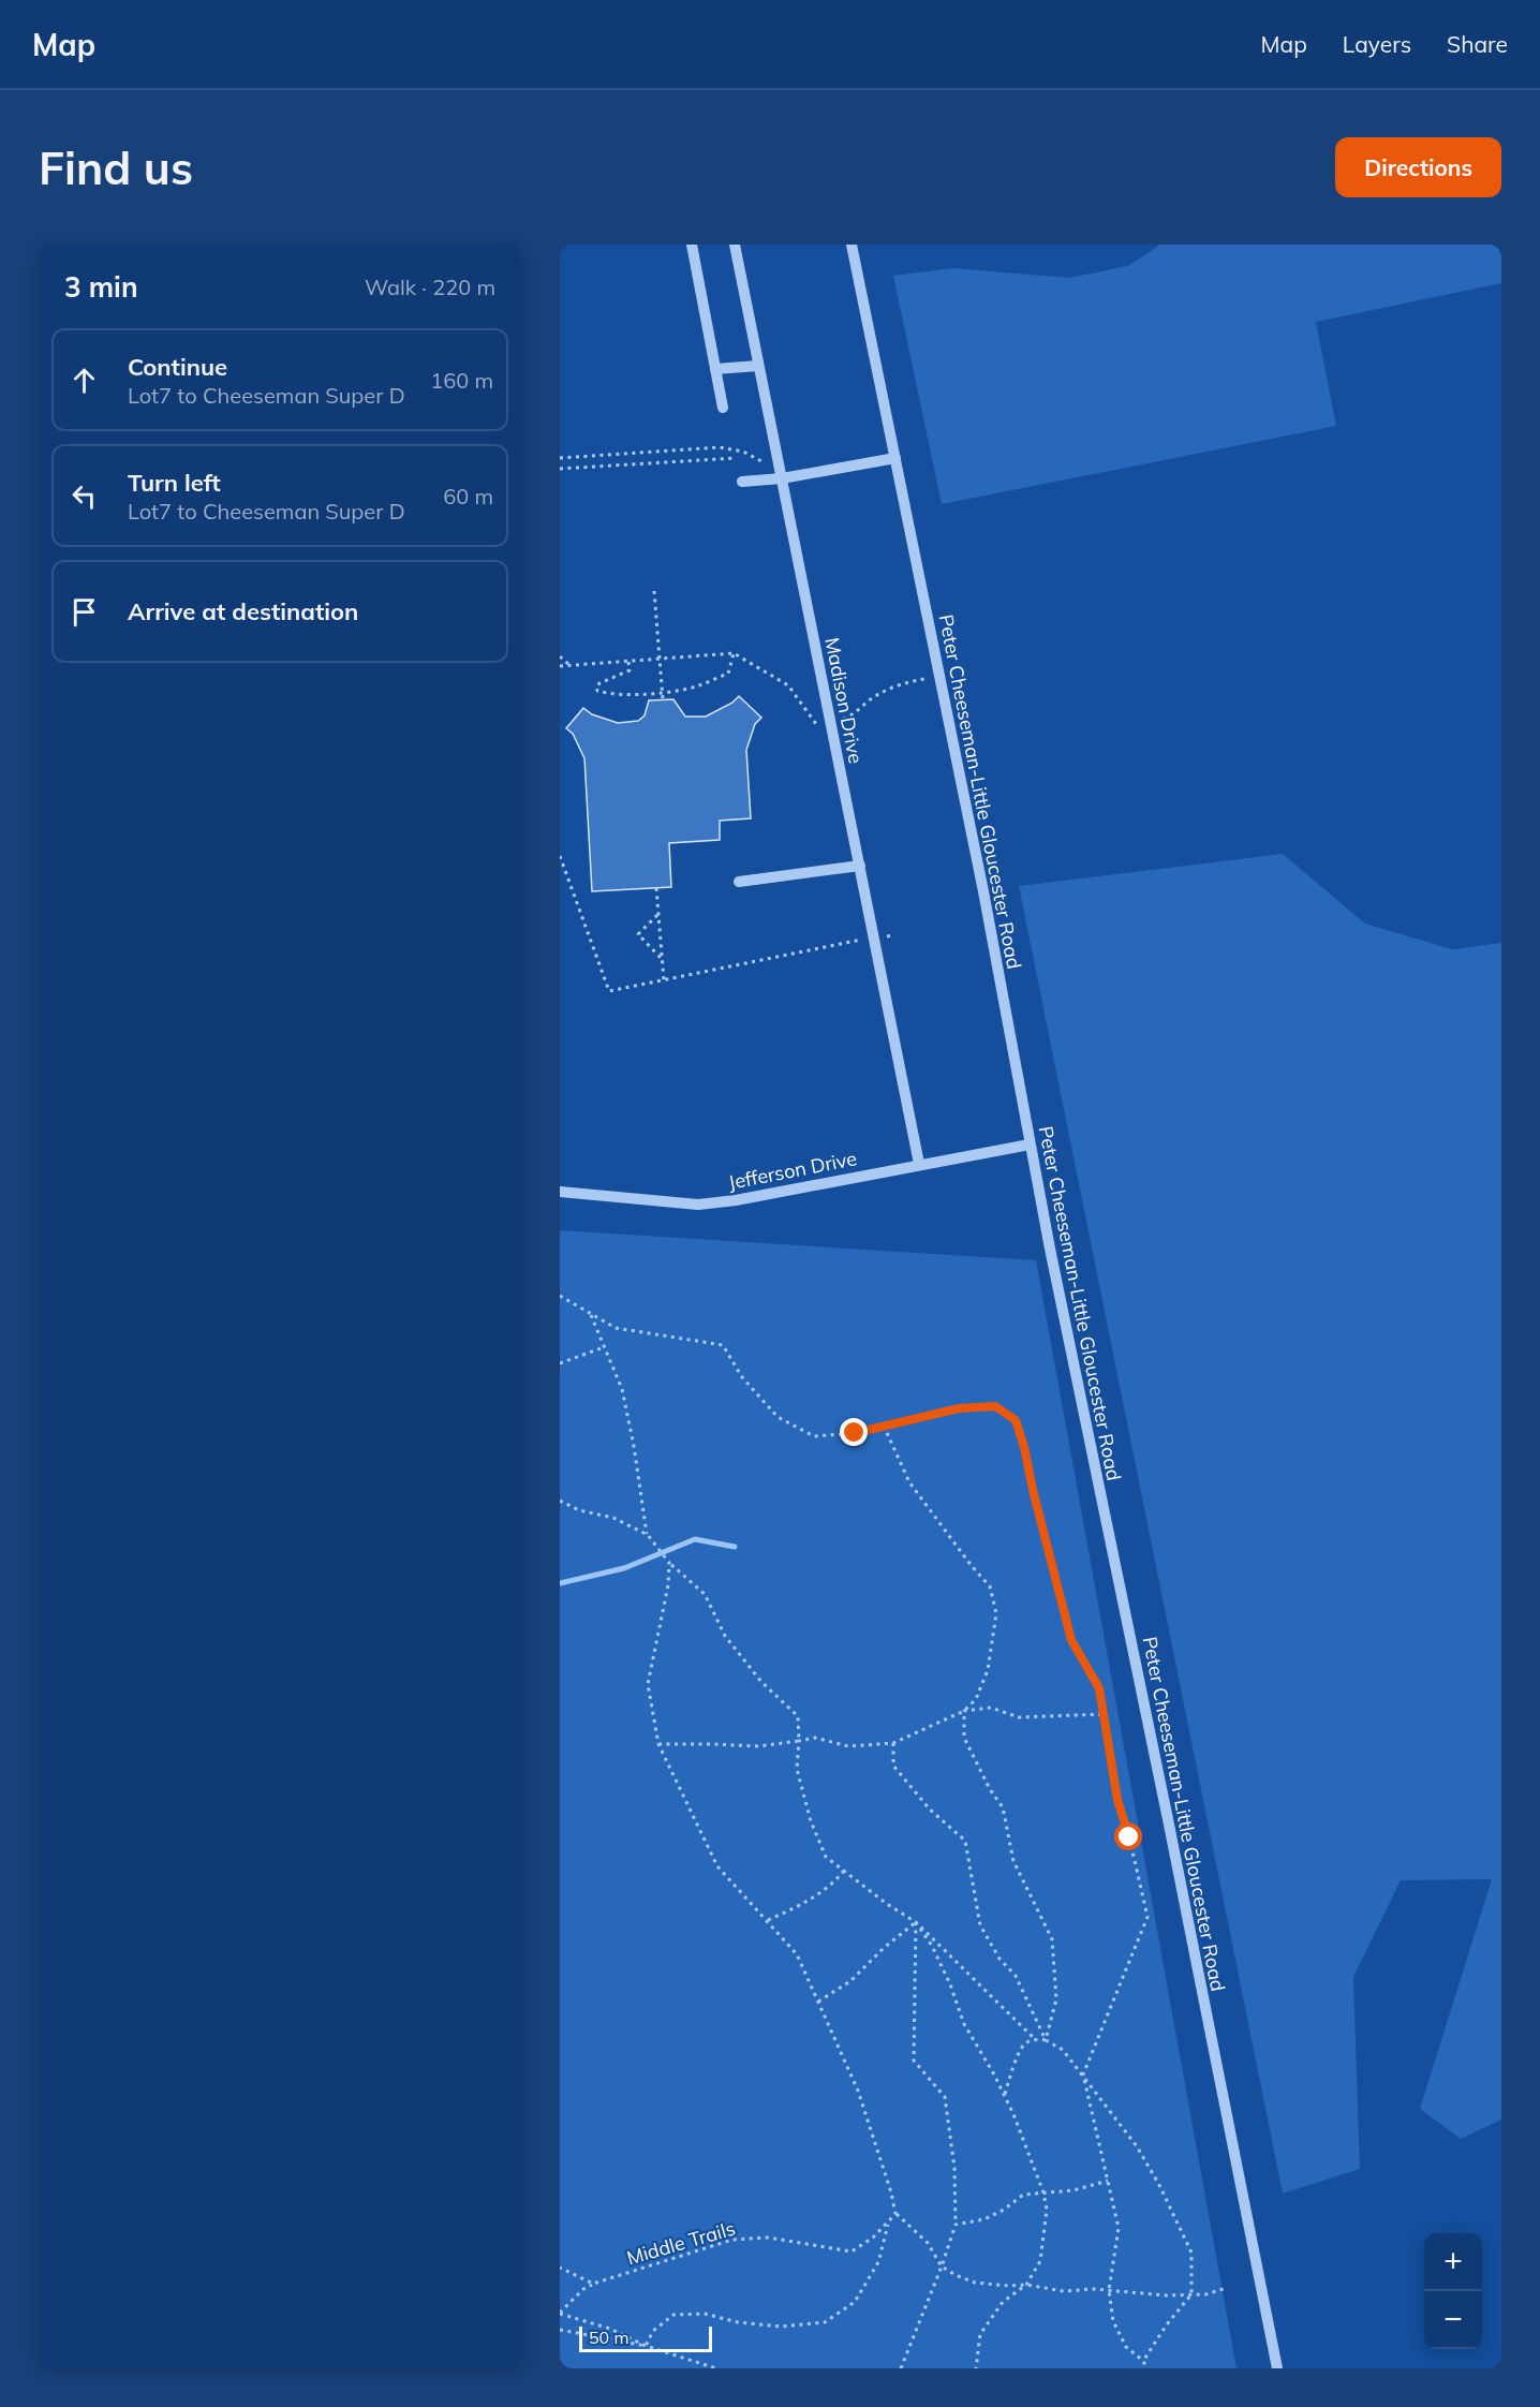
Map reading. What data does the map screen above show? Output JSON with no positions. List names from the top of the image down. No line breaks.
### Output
{"streets":{"street":["Madison Drive","Peter Cheeseman-Little Gloucester Road","Jefferson Drive"],"path":["Middle Trails"]},"crossings":[["Madison Drive","Jefferson Drive"],["Peter Cheeseman-Little Gloucester Road","Jefferson Drive"]],"scale_bar":"50 m","page":{"header":"Map","nav":["Map","Layers","Share"],"buttons":"Directions","title":"Find us","heading":["3 min","Walk · 220 m"],"list":[["Continue","Lot7 to Cheeseman Super D","160 m"],["Turn left","Lot7 to Cheeseman Super D","60 m"],"Arrive at destination"],"map_buttons":["+","−"],"scale":"50 m"}}
